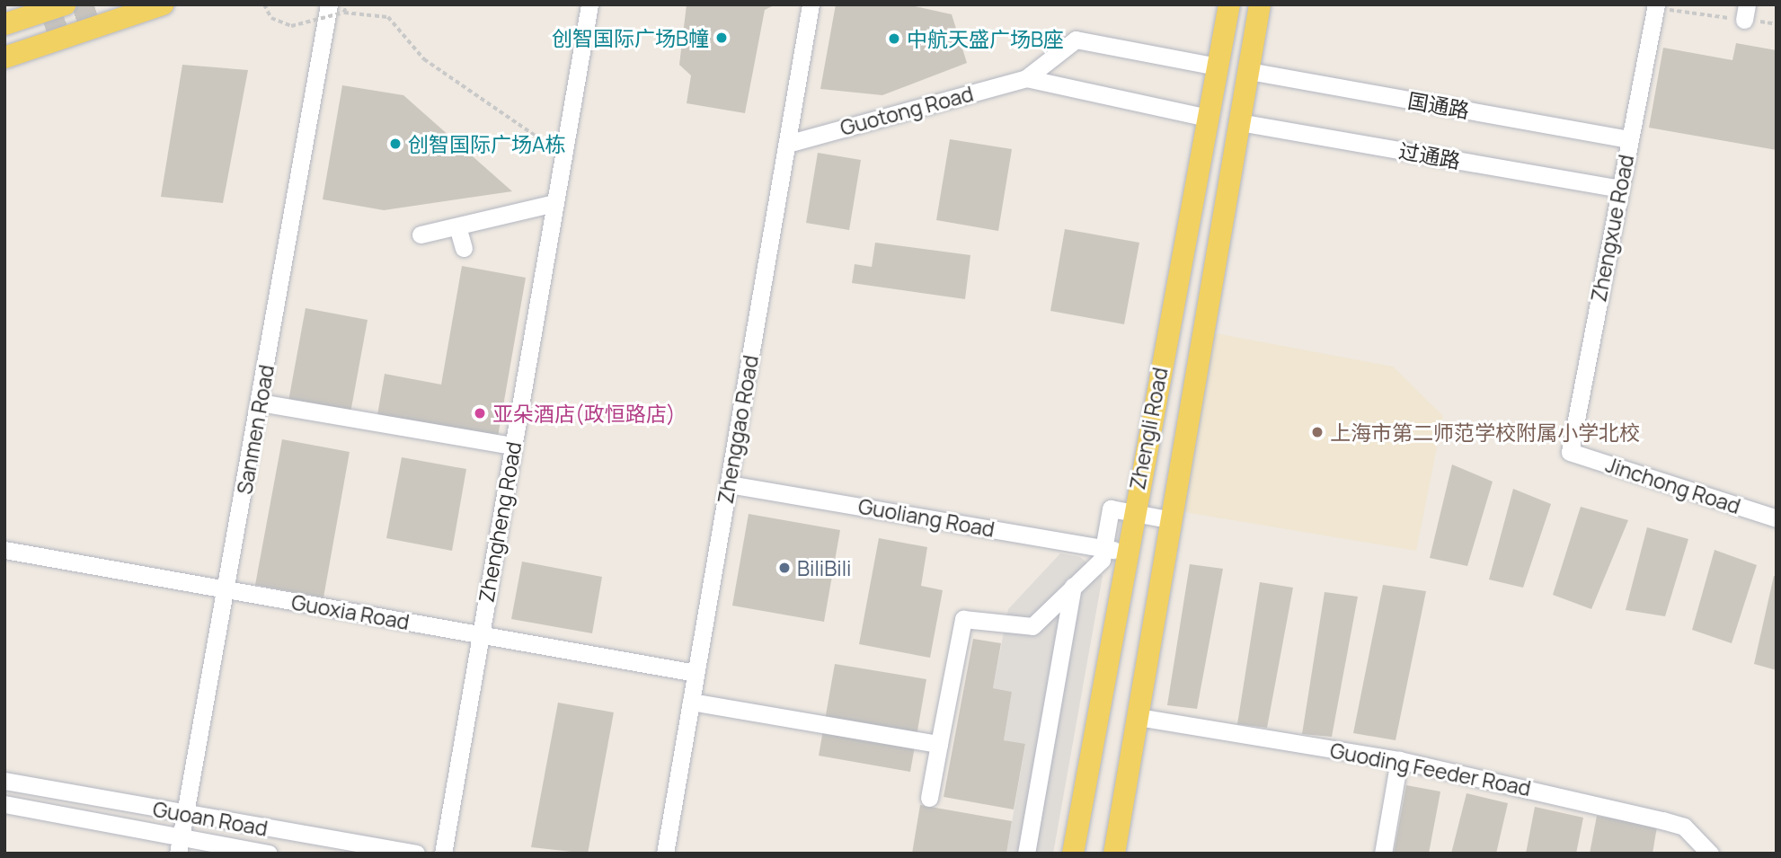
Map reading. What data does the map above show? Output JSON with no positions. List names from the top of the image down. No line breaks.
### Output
{"streets":{"main road":["Zhengli Road"],"street":["国通路","Guotong Road","过通路","Zhengxue Road","Sanmen Road","Zhenggao Road","Jinchong Road","Guoliang Road","Zhengheng Road","Guoxia Road","Guoding Feeder Road","Guoan Road"]},"crossings":[["国通路","Zhengxue Road"],["国通路","Zhengli Road"],["Guotong Road","Zhengli Road"],["Guotong Road","Zhenggao Road"],["过通路","Zhengxue Road"],["过通路","Zhengli Road"],["Zhengxue Road","Jinchong Road"],["Zhengli Road","Guoliang Road"],["Zhengli Road","Guoding Feeder Road"],["Sanmen Road","Guoxia Road"],["Sanmen Road","Guoan Road"],["Zhenggao Road","Guoliang Road"],["Zhenggao Road","Guoxia Road"],["Zhengheng Road","Guoxia Road"]],"places":["创智国际广场B幢","中航天盛广场B座","创智国际广场A栋","亚朵酒店(政恒路店)","上海市第二师范学校附属小学北校","BiliBili"]}
